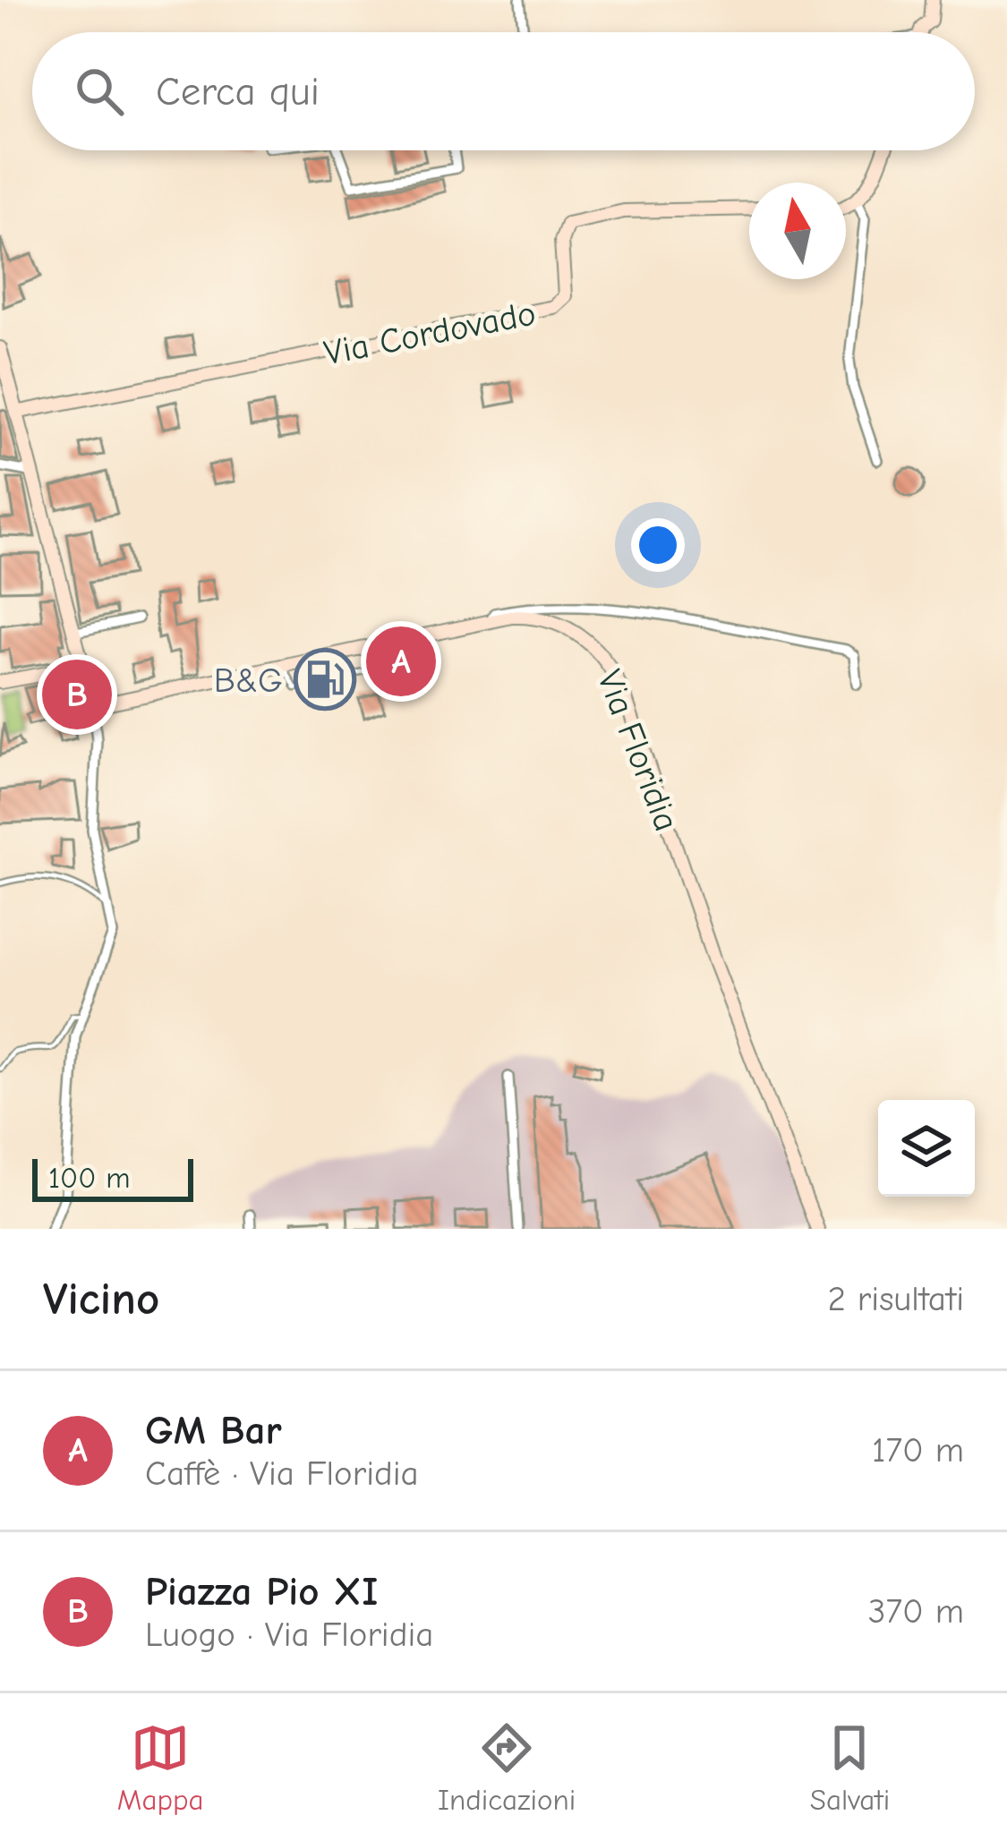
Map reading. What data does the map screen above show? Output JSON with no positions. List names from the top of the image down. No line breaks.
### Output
{"streets":{"street":["Via Cordovado","Via Floridia"]},"places":{"fuel station":["B&G"]},"scale_bar":"100 m","north":"top","page":{"search":"Cerca qui","pins":["A","B"],"scale":"100 m","heading":["Vicino","2 risultati"],"list":[{"mark":"A","name":"GM Bar","note":"Caffè · Via Floridia","value":"170 m"},{"mark":"B","name":"Piazza Pio XI","note":"Luogo · Via Floridia","value":"370 m"}],"nav":["Mappa","Indicazioni","Salvati"]}}
